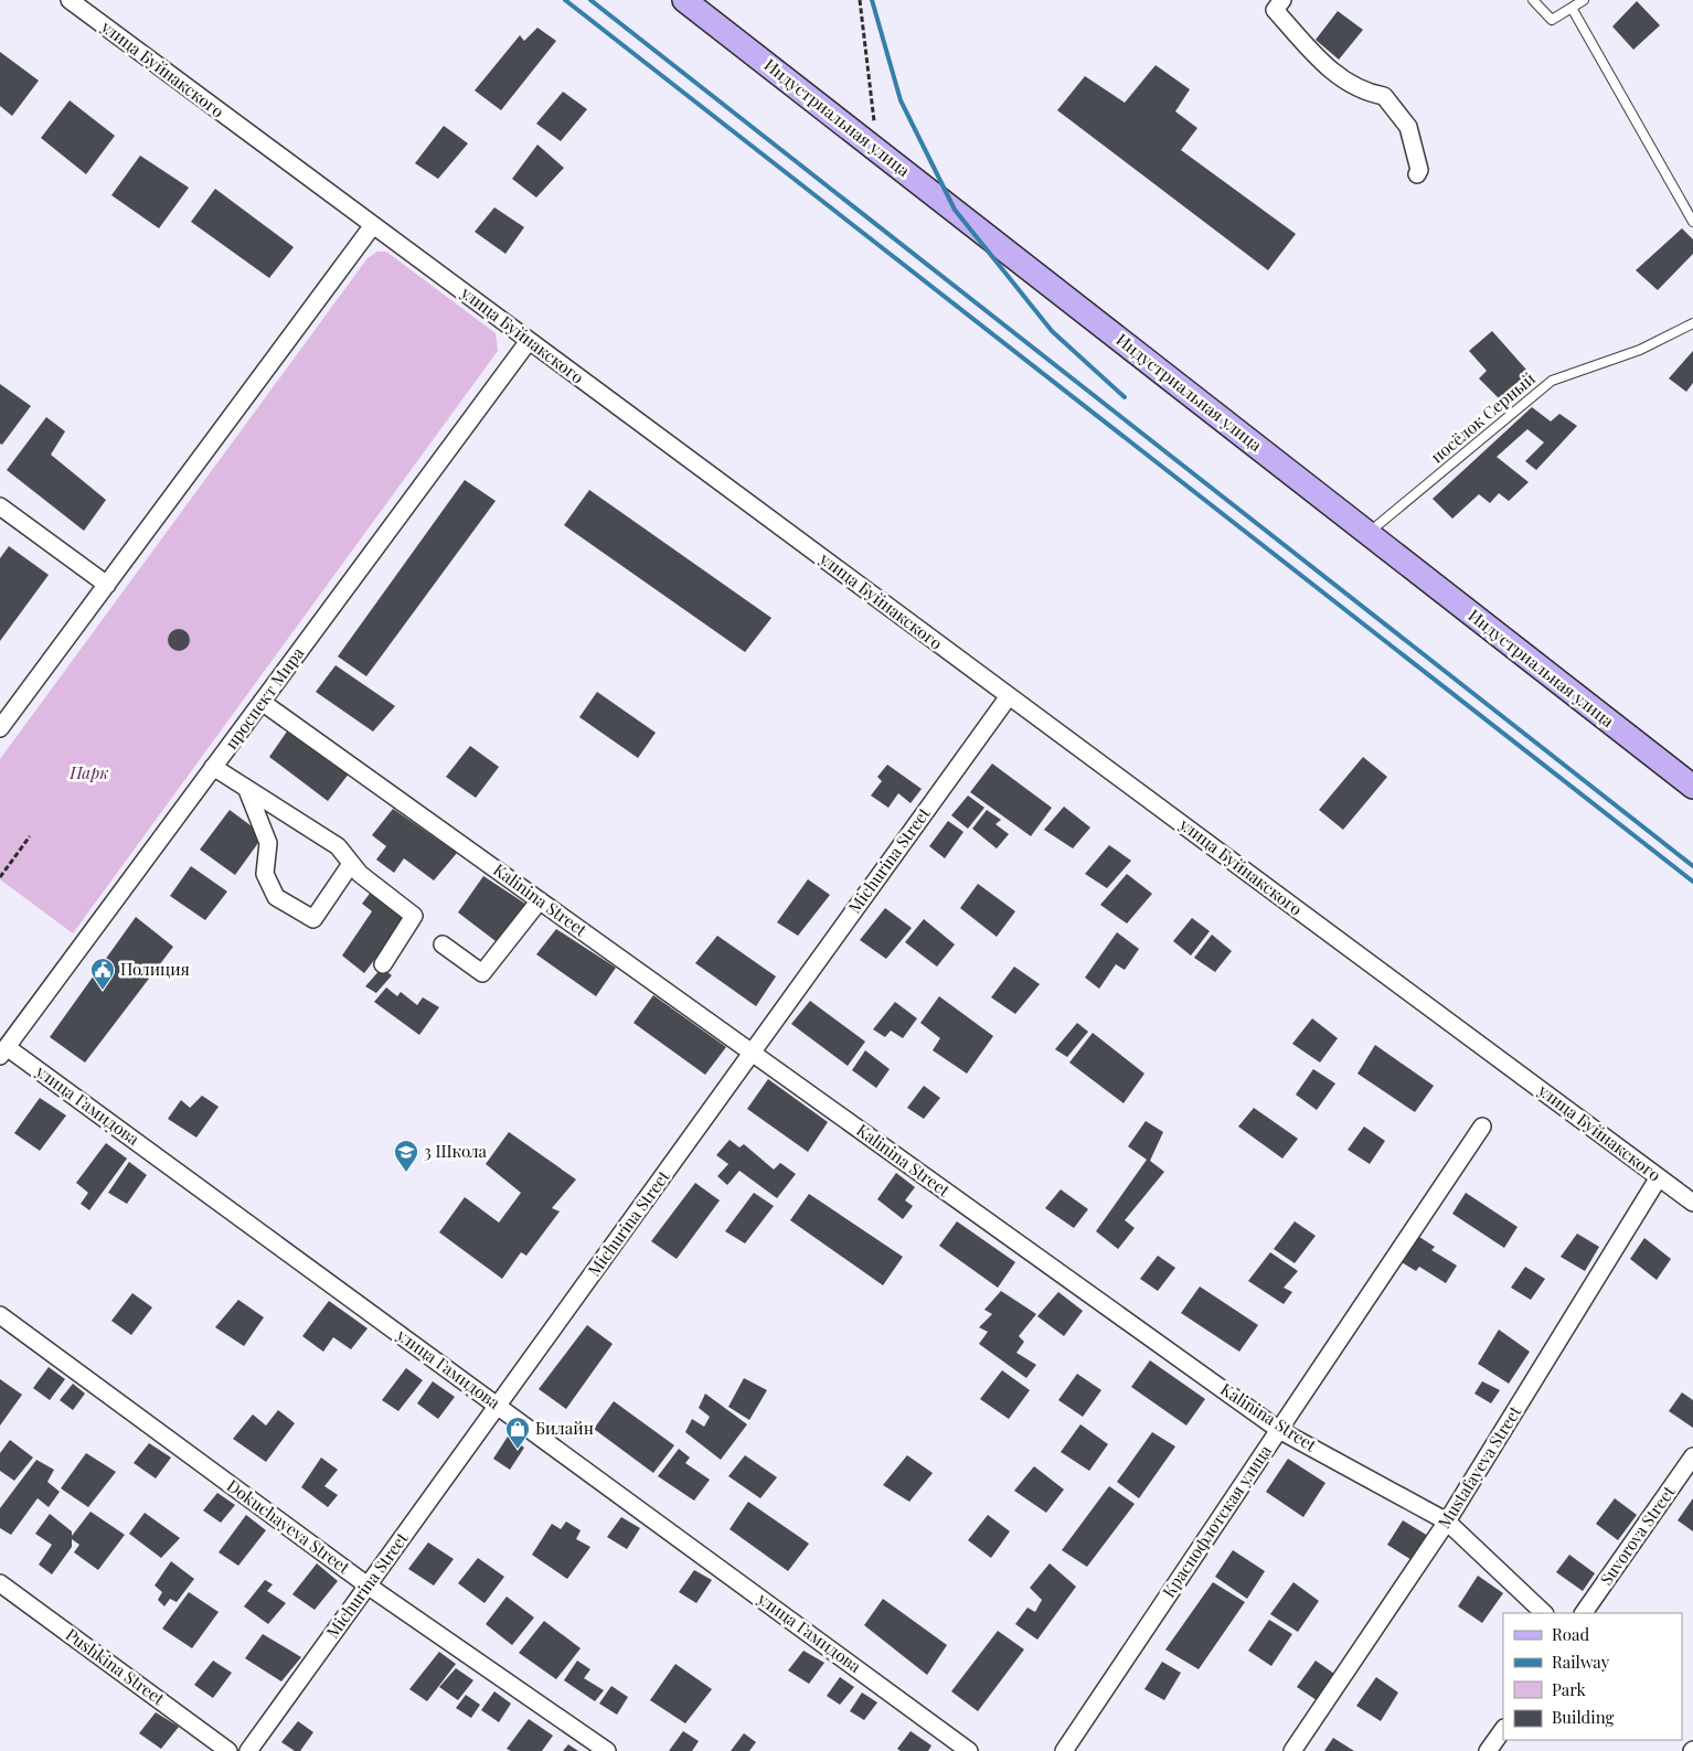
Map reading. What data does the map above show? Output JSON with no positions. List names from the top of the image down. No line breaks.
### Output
{"streets":{"street":["улица Буйнакского","Индустриальная улица","проспект Мира","Michurina Street","Kalinina Street","улица Гамидова","Mustafayeva Street","Краснофлотская улица","Dokuchayeva Street","Suvorova Street","Pushkina Street"],"lane":["посёлок Серный"]},"crossings":[["улица Буйнакского","проспект Мира"],["улица Буйнакского","Michurina Street"],["улица Буйнакского","Mustafayeva Street"],["Индустриальная улица","посёлок Серный"],["проспект Мира","Kalinina Street"],["проспект Мира","улица Гамидова"],["Michurina Street","Kalinina Street"],["Michurina Street","улица Гамидова"],["Michurina Street","Dokuchayeva Street"],["Kalinina Street","Mustafayeva Street"],["Kalinina Street","Краснофлотская улица"]],"parks":["Парк"],"places":{"public building":["Полиция"],"school or university":["3 Школа"],"shop":["Билайн"]},"legend":["Road","Railway","Park","Building"]}
